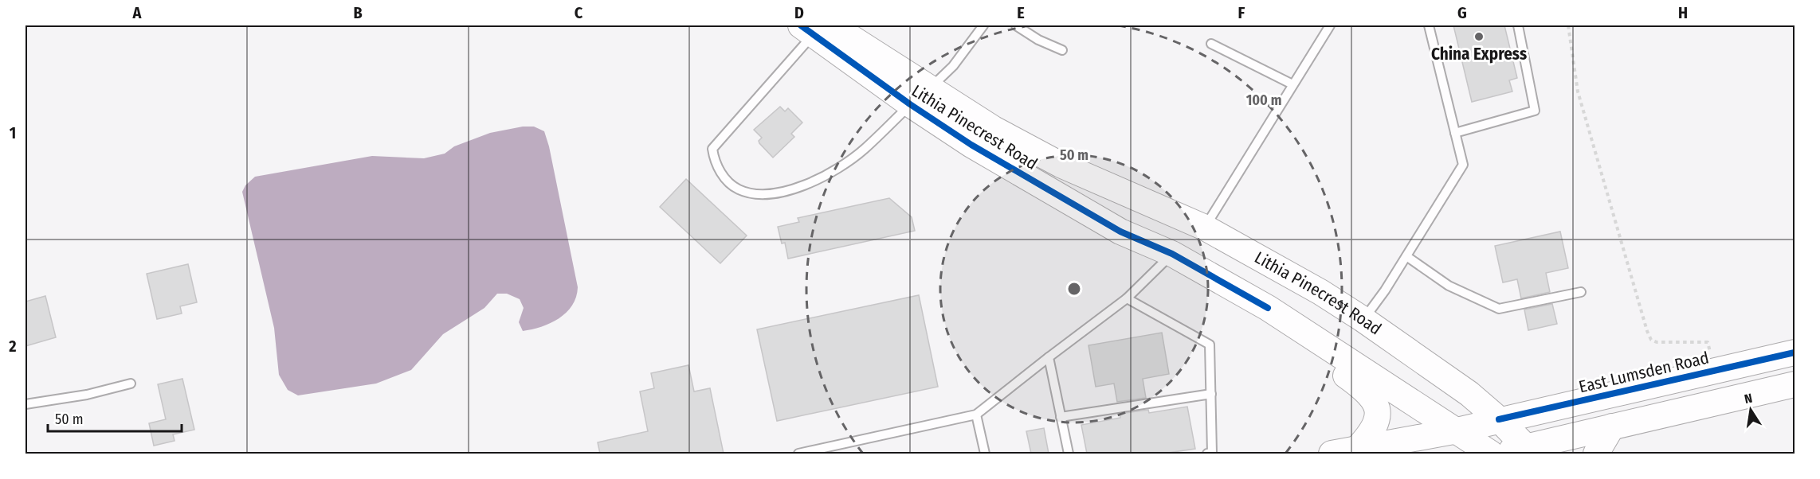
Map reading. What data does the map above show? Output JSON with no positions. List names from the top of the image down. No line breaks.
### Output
{"streets":{"main road":["Lithia Pinecrest Road","East Lumsden Road"]},"crossings":[["Lithia Pinecrest Road","East Lumsden Road"]],"places":["China Express"],"scale_bar":"50 m","north":"top","grid":{"columns":["A","B","C","D","E","F","G","H"],"rows":["1","2"]},"rings":["100 m","50 m"]}
